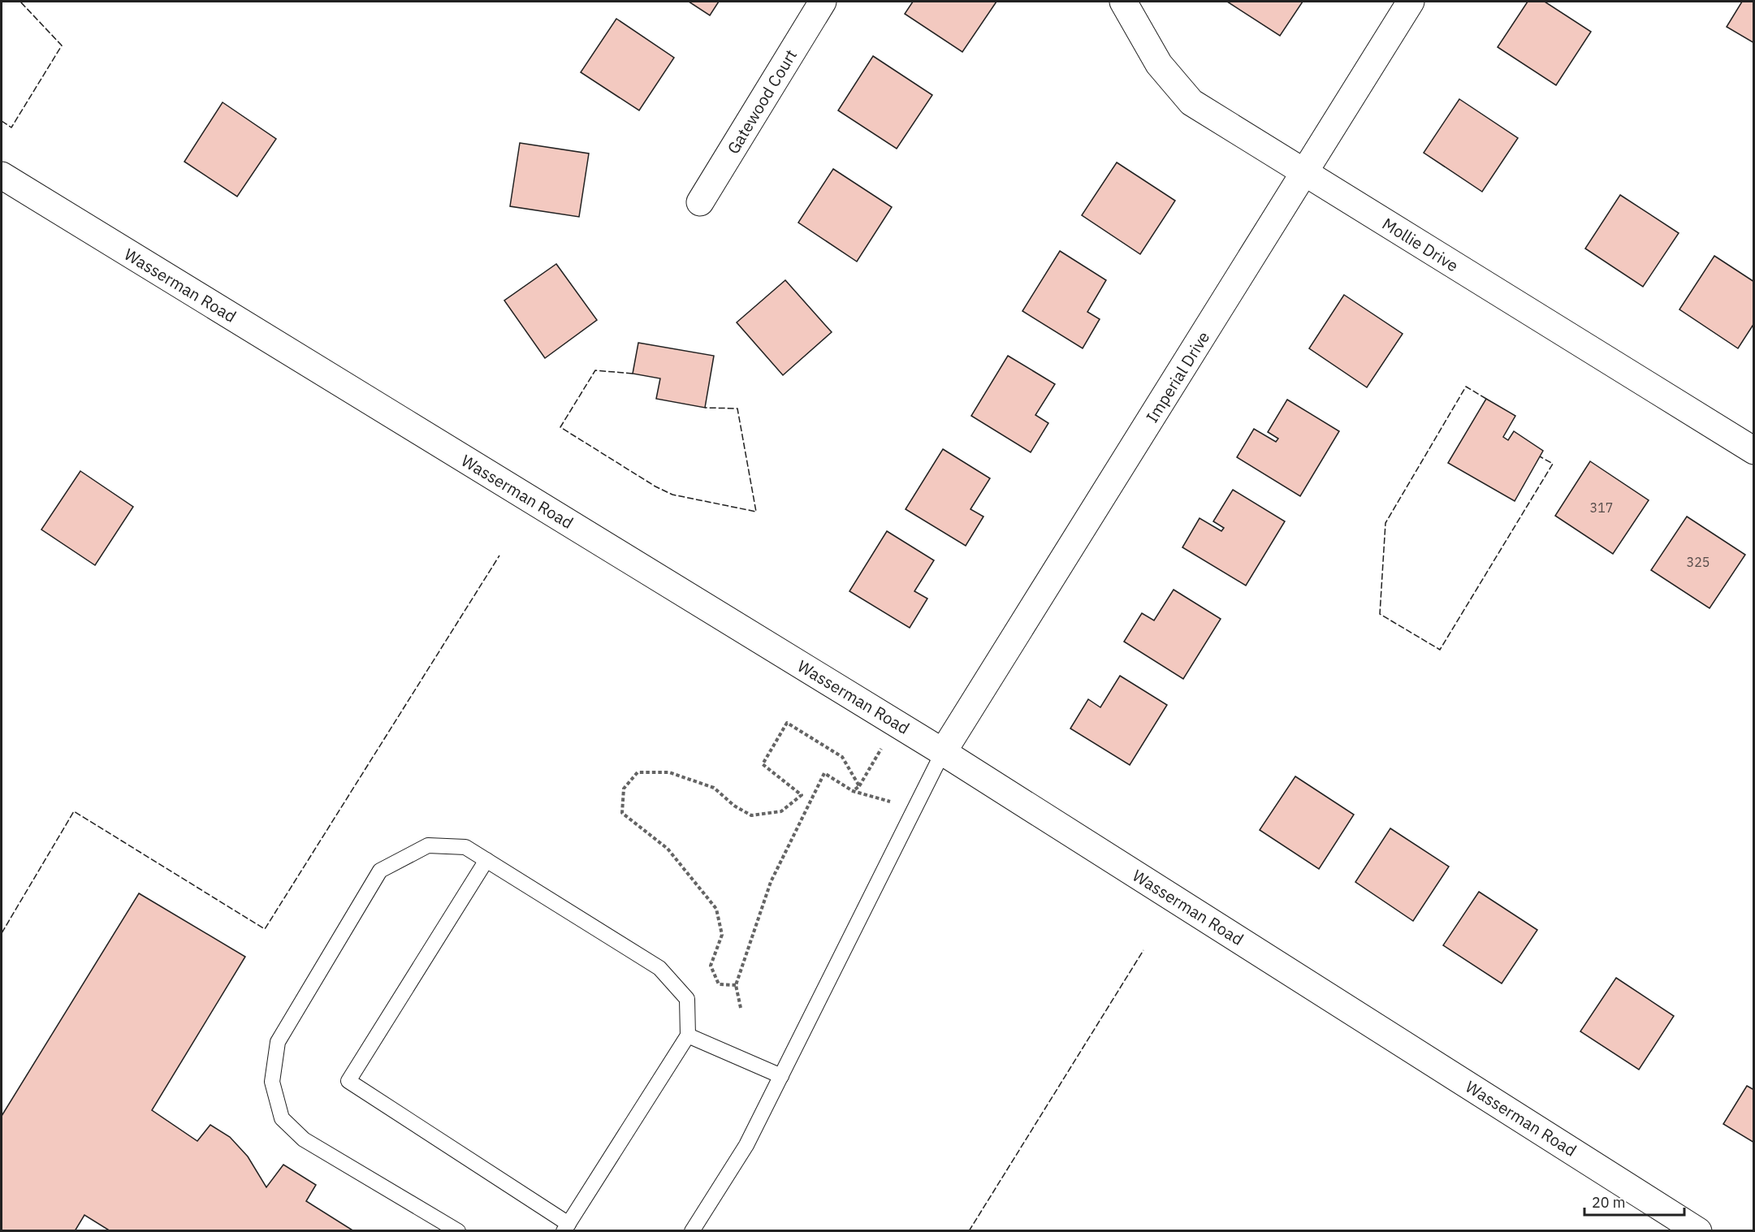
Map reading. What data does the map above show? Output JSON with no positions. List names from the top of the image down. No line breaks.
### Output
{"streets":{"street":["Gatewood Court","Mollie Drive","Wasserman Road","Imperial Drive"]},"crossings":[["Mollie Drive","Imperial Drive"],["Wasserman Road","Imperial Drive"]],"house_numbers":["317","325"],"scale_bar":"20 m"}
